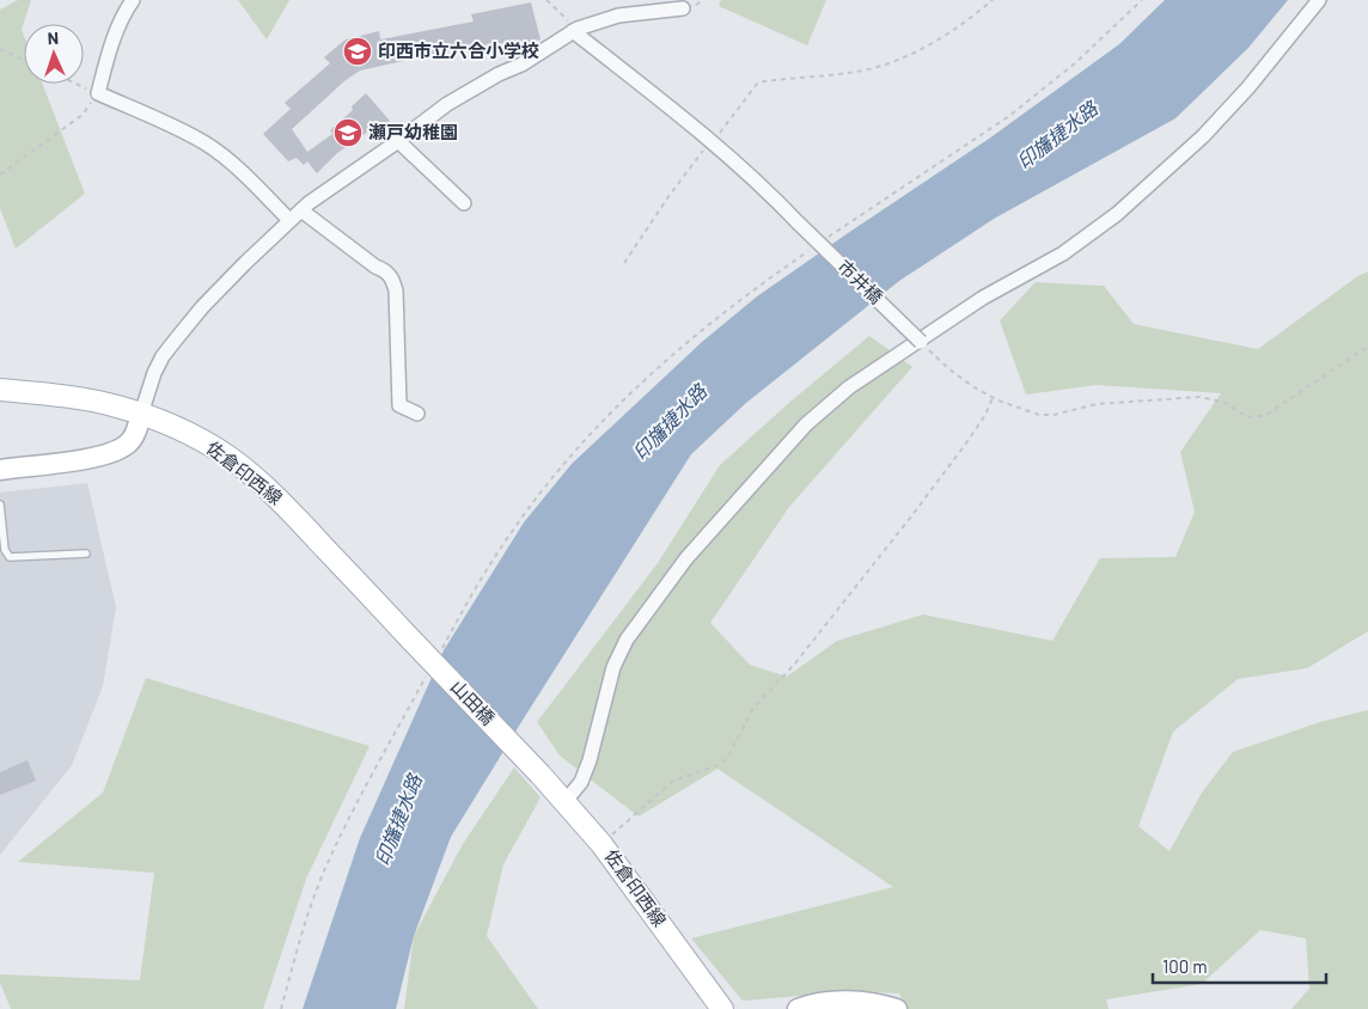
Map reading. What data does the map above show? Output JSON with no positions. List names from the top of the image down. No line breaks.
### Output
{"streets":{"main road":["佐倉印西線","山田橋"],"street":["市井橋"]},"crossings":[["佐倉印西線","山田橋"]],"water":["印旛捷水路"],"places":{"school or university":["印西市立六合小学校","瀬戸幼稚園"]},"scale_bar":"100 m","north":"top"}
